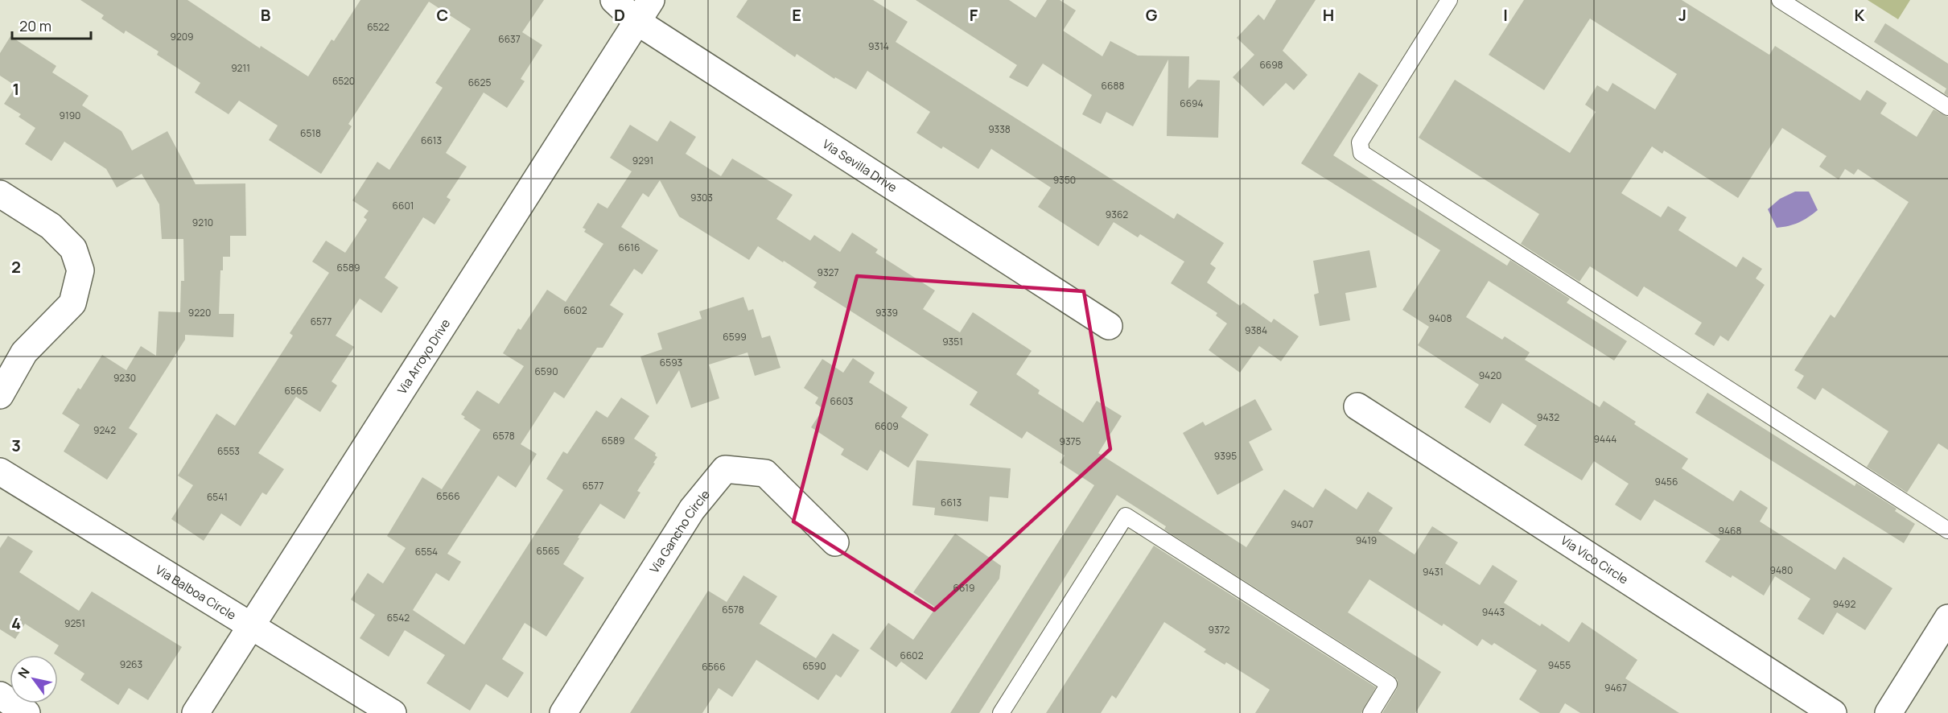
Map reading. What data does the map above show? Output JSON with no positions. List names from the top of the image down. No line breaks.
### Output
{"streets":{"street":["Via Sevilla Drive","Via Arroyo Drive","Via Gancho Circle","Via Vico Circle","Via Balboa Circle"]},"crossings":[["Via Sevilla Drive","Via Arroyo Drive"],["Via Arroyo Drive","Via Balboa Circle"]],"house_numbers":["6522","9209","6637","9314","6698","9211","6520","6625","6688","6694","9190","9338","6518","6613","9291","9350","9303","6601","9362","9210","6616","6589","9327","6602","9220","9339","9408","6577","9384","6599","9351","6593","6590","9420","9230","6565","6603","9432","6609","9242","6578","9444","6589","9375","6553","9395","9456","6577","6566","6541","6613","9407","9468","9419","6565","6554","9480","9431","6619","9492","6578","9443","6542","9251","9372","6602","9263","9455","6590","6566","9467"],"scale_bar":"20 m","north":"top left","grid":{"columns":["B","C","D","E","F","G","H","I","J","K"],"rows":["1","2","3","4"]}}
